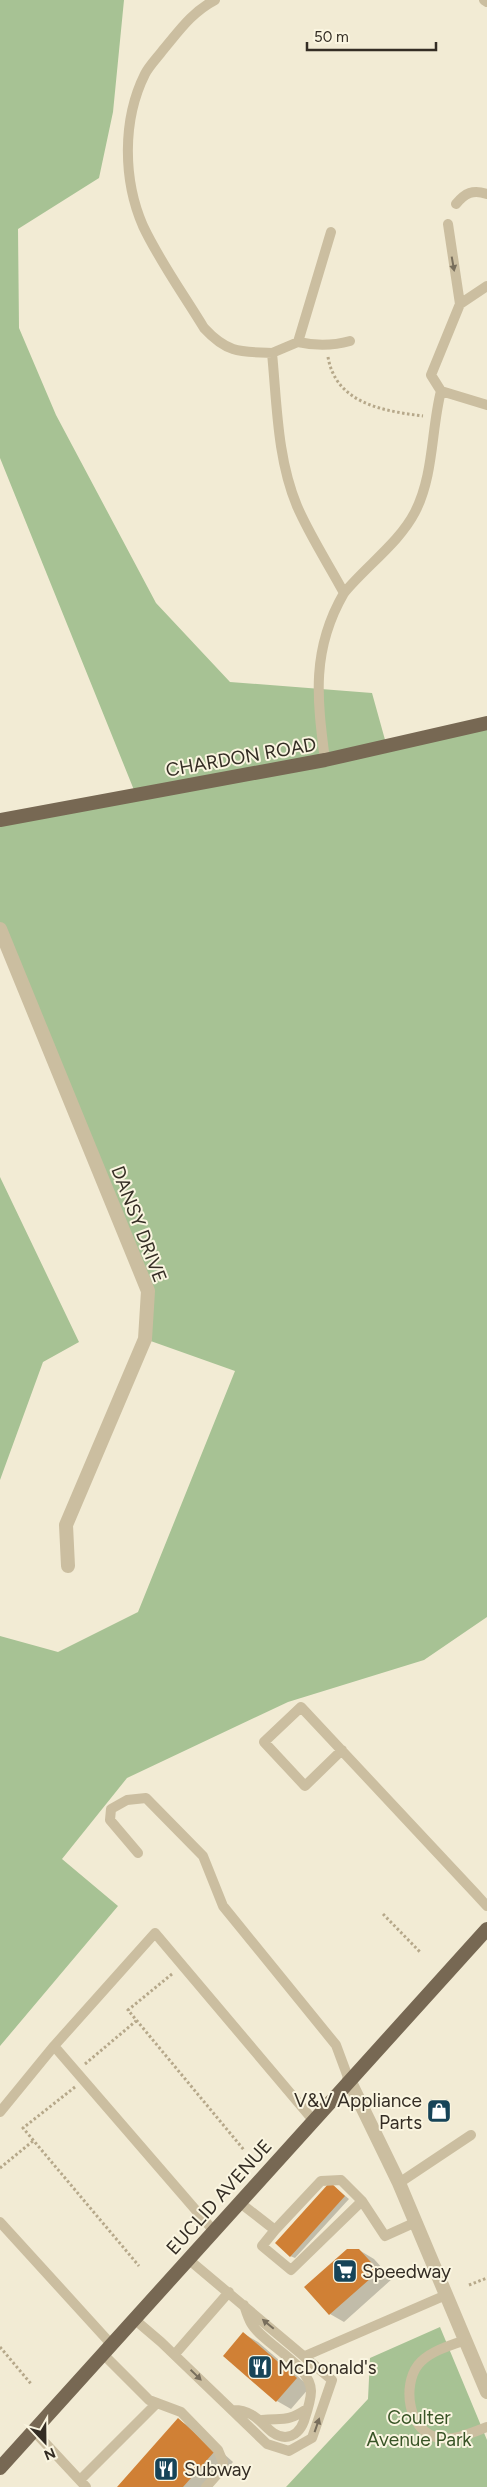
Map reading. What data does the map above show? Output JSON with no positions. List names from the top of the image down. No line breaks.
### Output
{"streets":{"main road":["CHARDON ROAD","EUCLID AVENUE"],"street":["DANSY DRIVE"]},"parks":["Coulter Avenue Park"],"places":{"shop":["V&V Appliance Parts"],"supermarket":["Speedway"],"restaurant":["McDonald's","Subway"]},"scale_bar":"50 m","north":"bottom"}
